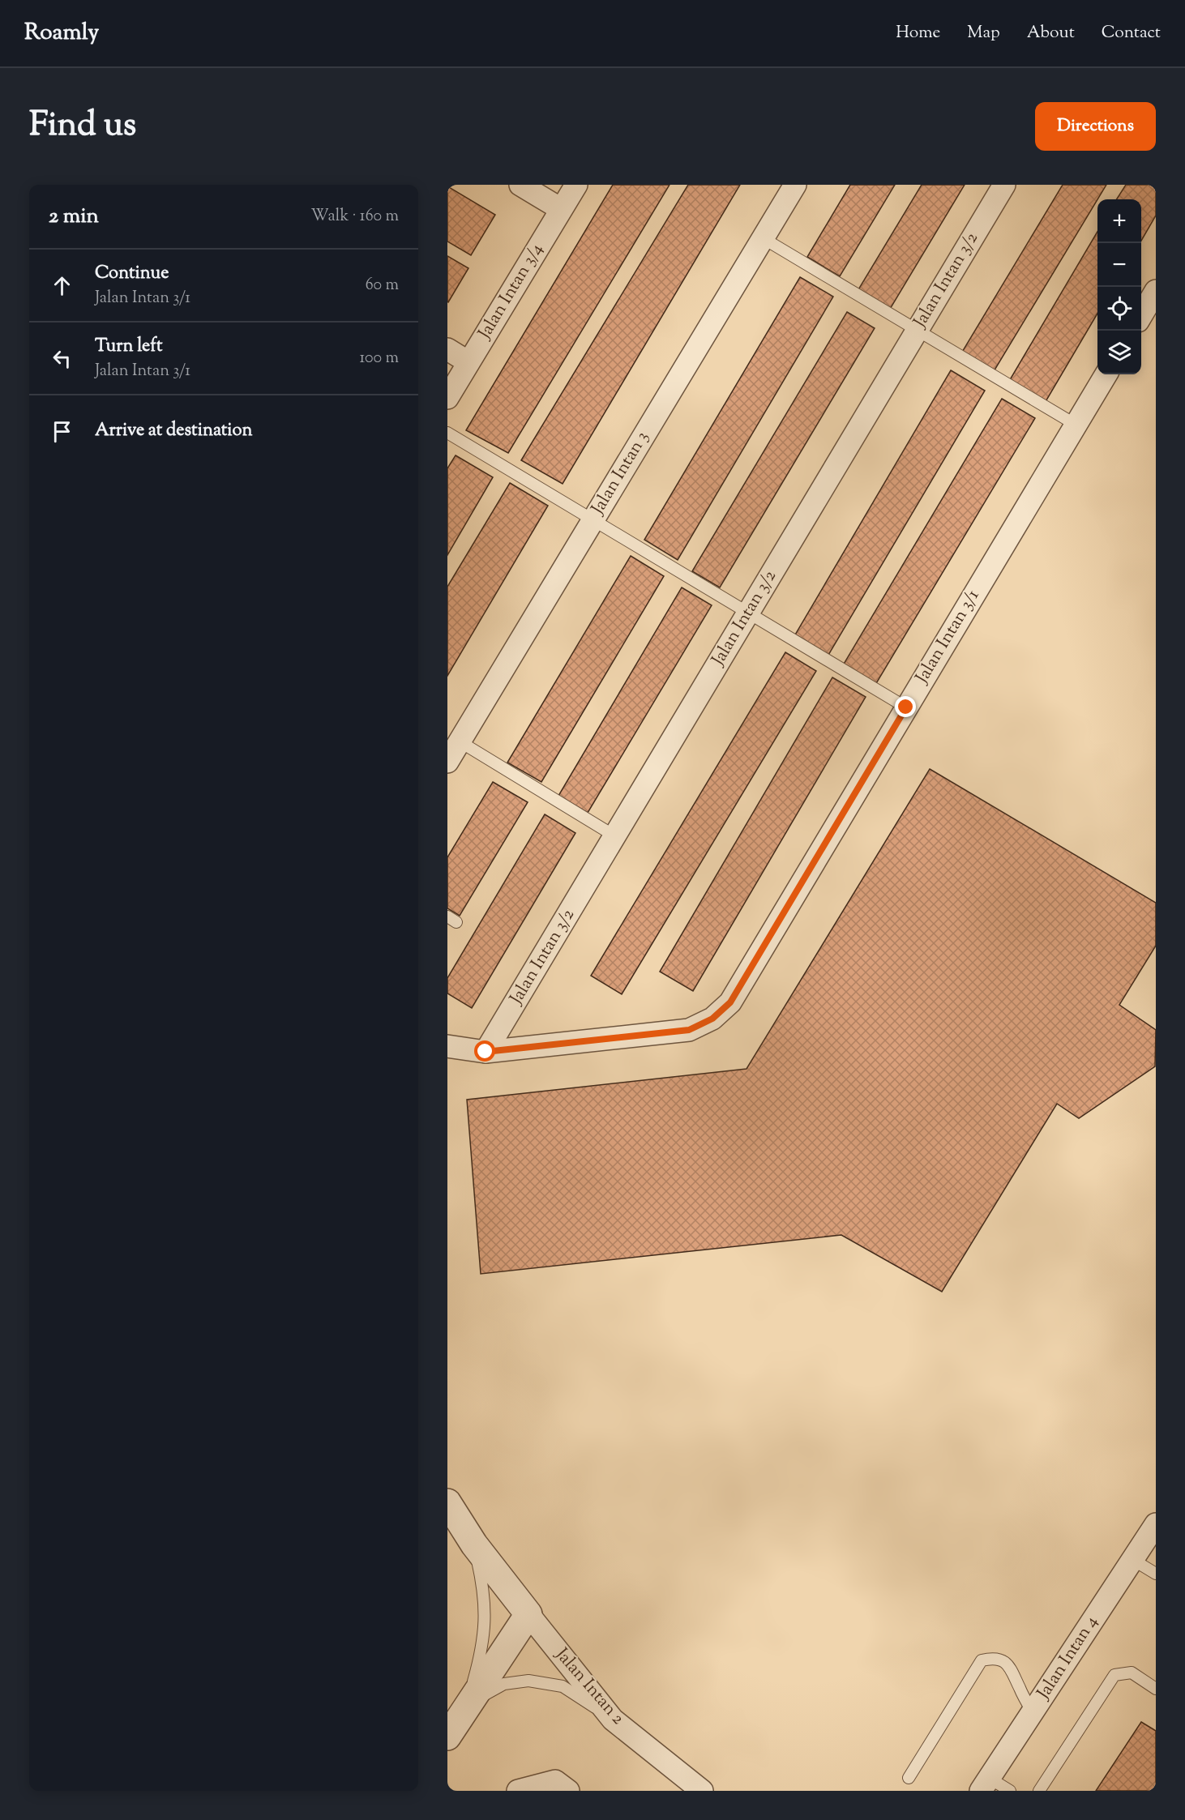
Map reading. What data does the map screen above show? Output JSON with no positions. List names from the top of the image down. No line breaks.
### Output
{"streets":{"street":["Jalan Intan 3/2","Jalan Intan 3/4","Jalan Intan 3","Jalan Intan 3/1","Jalan Intan 4","Jalan Intan 2"]},"crossings":[["Jalan Intan 3/2","Jalan Intan 3/1"]],"page":{"header":"Roamly","nav":["Home","Map","About","Contact"],"title":"Find us","buttons":"Directions","heading":["2 min","Walk · 160 m"],"map_buttons":["+","−"],"list":[["Continue","Jalan Intan 3/1","60 m"],["Turn left","Jalan Intan 3/1","100 m"],"Arrive at destination"]}}
